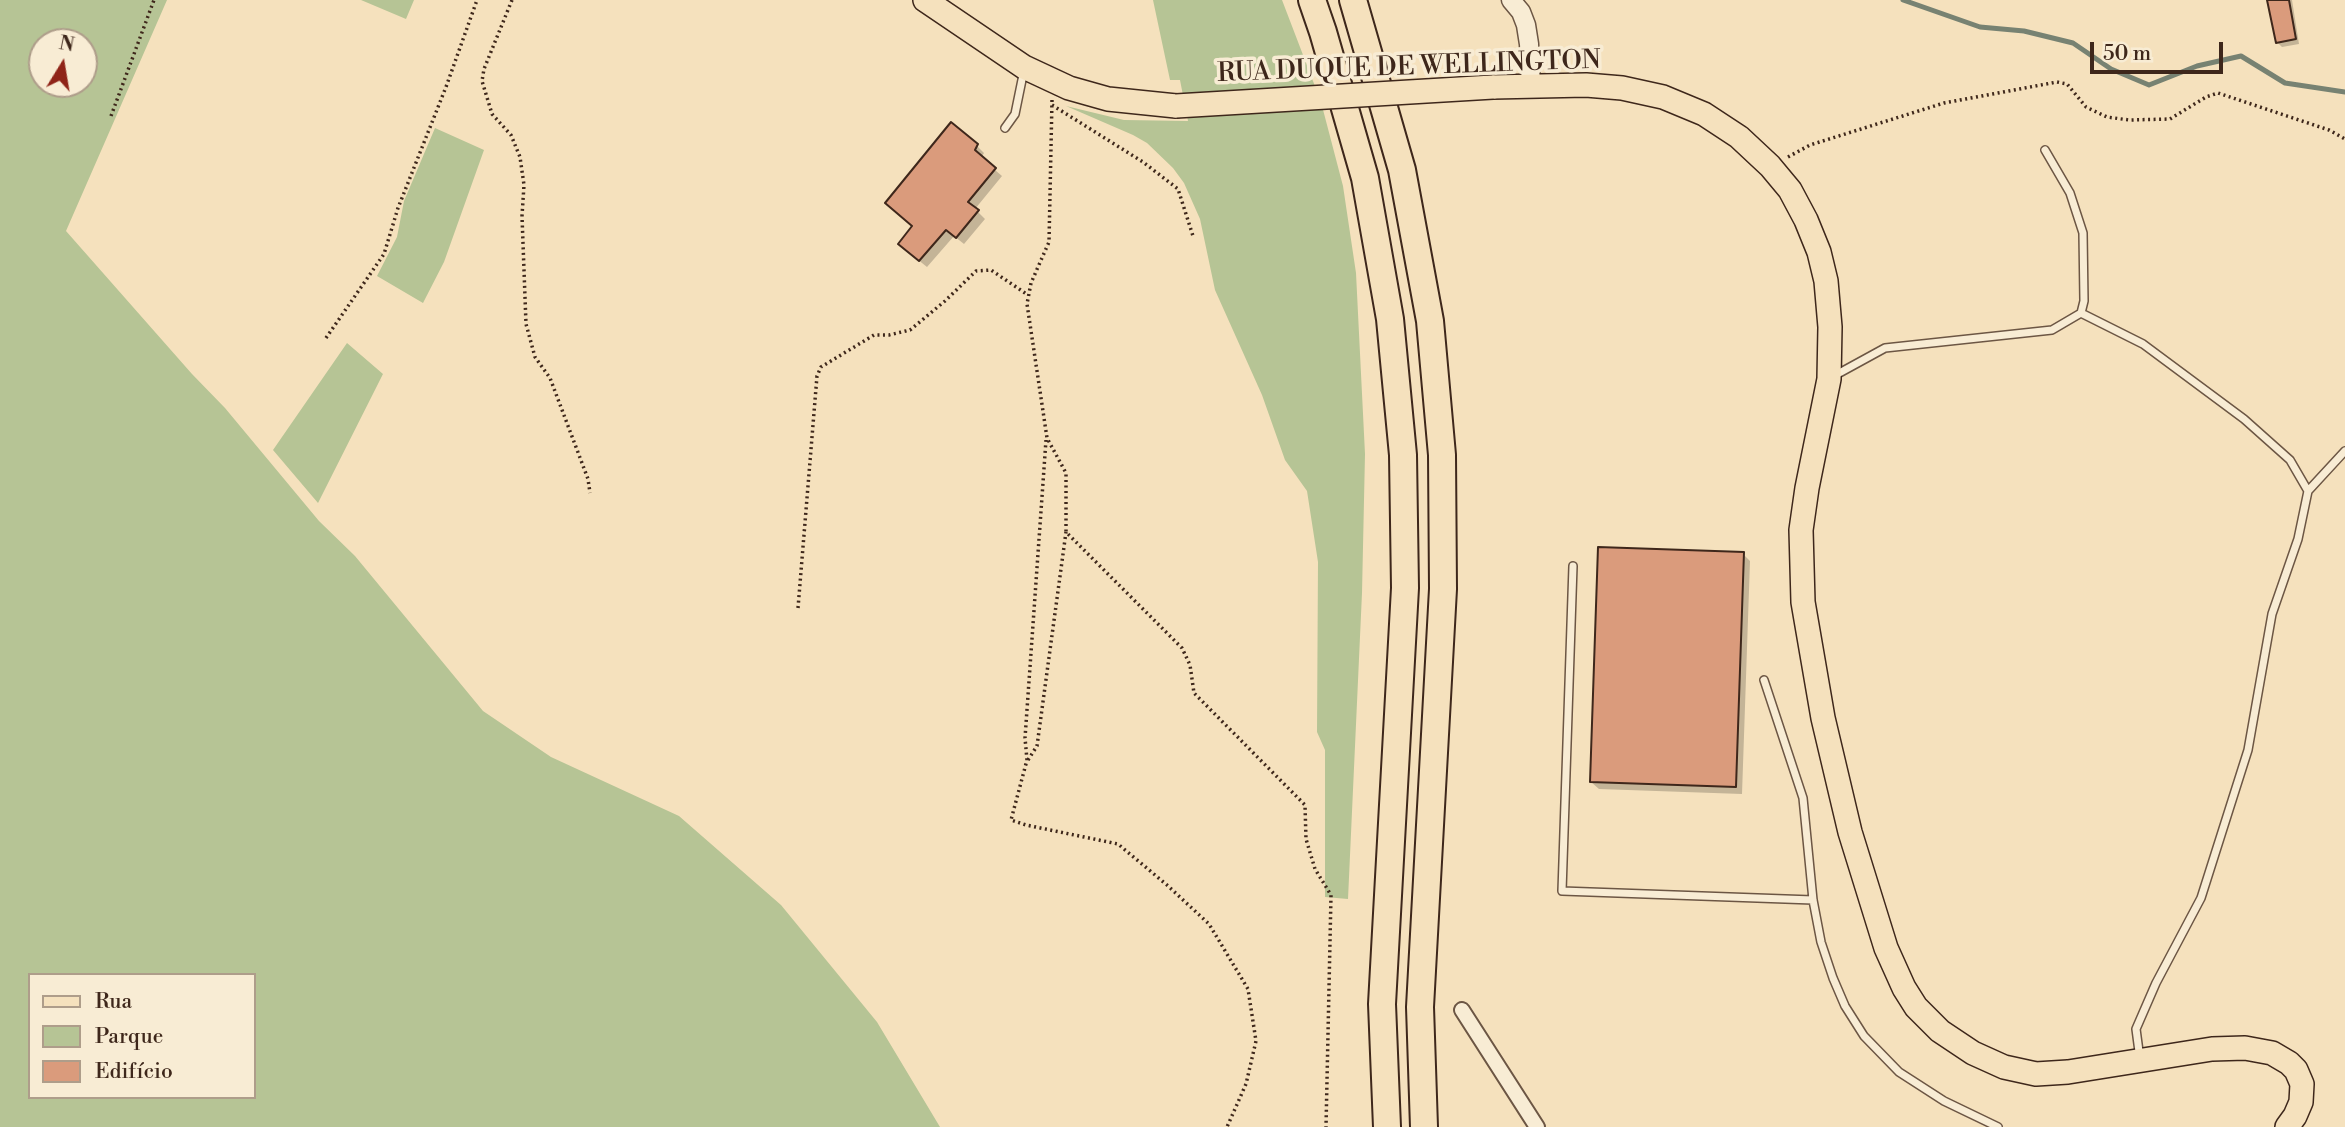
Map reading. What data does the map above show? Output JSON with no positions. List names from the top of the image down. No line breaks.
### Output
{"streets":{"main road":["RUA DUQUE DE WELLINGTON"]},"legend":["Rua","Parque","Edifício"],"scale_bar":"50 m","north":"top"}
